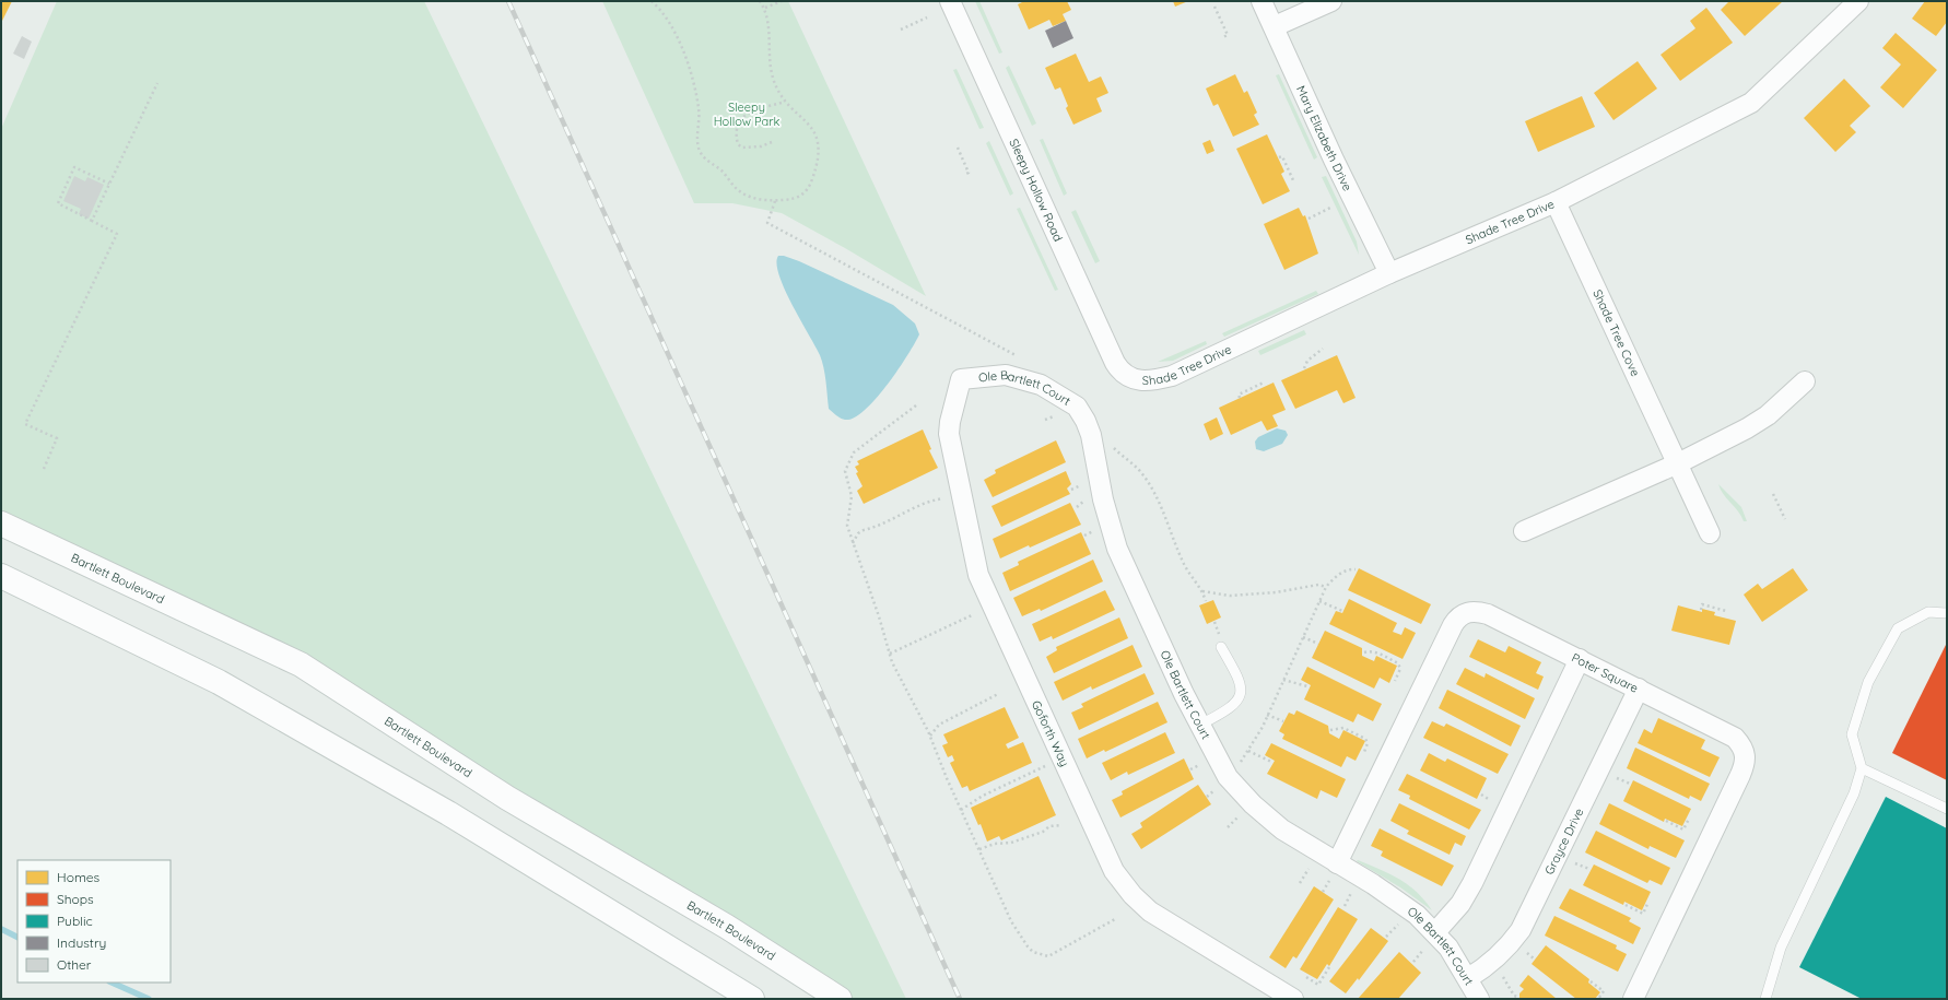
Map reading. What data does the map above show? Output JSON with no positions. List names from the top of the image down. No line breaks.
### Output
{"streets":{"main road":["Bartlett Boulevard"],"street":["Mary Elizabeth Drive","Sleepy Hollow Road","Shade Tree Drive","Shade Tree Cove","Ole Bartlett Court","Poter Square","Goforth Way","Grayce Drive"]},"crossings":[["Mary Elizabeth Drive","Shade Tree Drive"],["Sleepy Hollow Road","Shade Tree Drive"],["Shade Tree Drive","Shade Tree Cove"],["Ole Bartlett Court","Poter Square"],["Ole Bartlett Court","Goforth Way"],["Ole Bartlett Court","Grayce Drive"],["Poter Square","Grayce Drive"]],"parks":["Sleepy Hollow Park"],"legend":["Homes","Shops","Public","Industry","Other"]}
